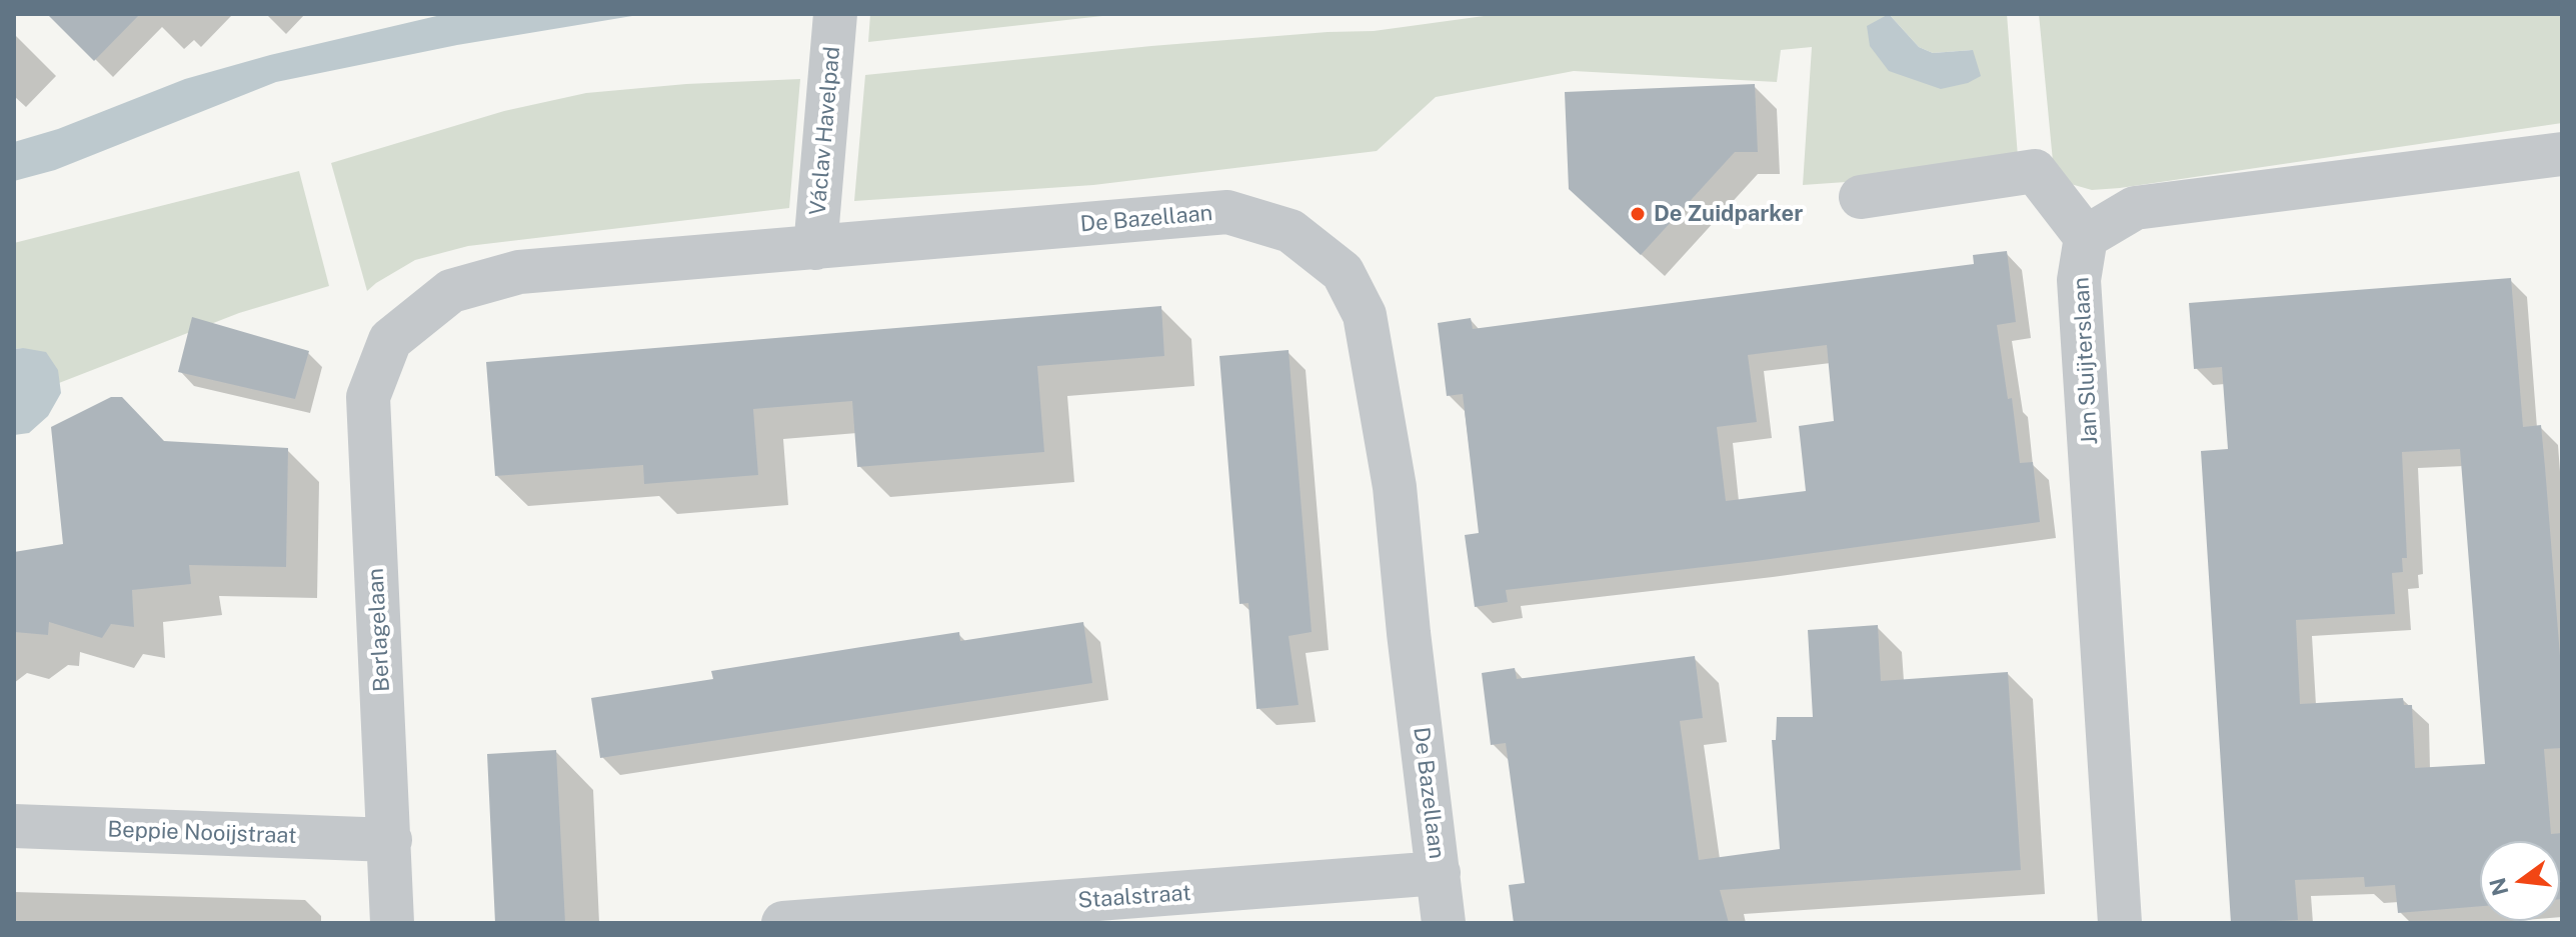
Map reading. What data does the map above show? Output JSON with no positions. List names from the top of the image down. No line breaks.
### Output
{"streets":{"street":["Václav Havelpad","De Bazellaan","Jan Sluijterslaan","Berlagelaan","Beppie Nooijstraat","Staalstraat"]},"crossings":[["Václav Havelpad","De Bazellaan"],["De Bazellaan","Berlagelaan"],["De Bazellaan","Staalstraat"],["Berlagelaan","Beppie Nooijstraat"]],"places":["De Zuidparker"],"north":"left"}
